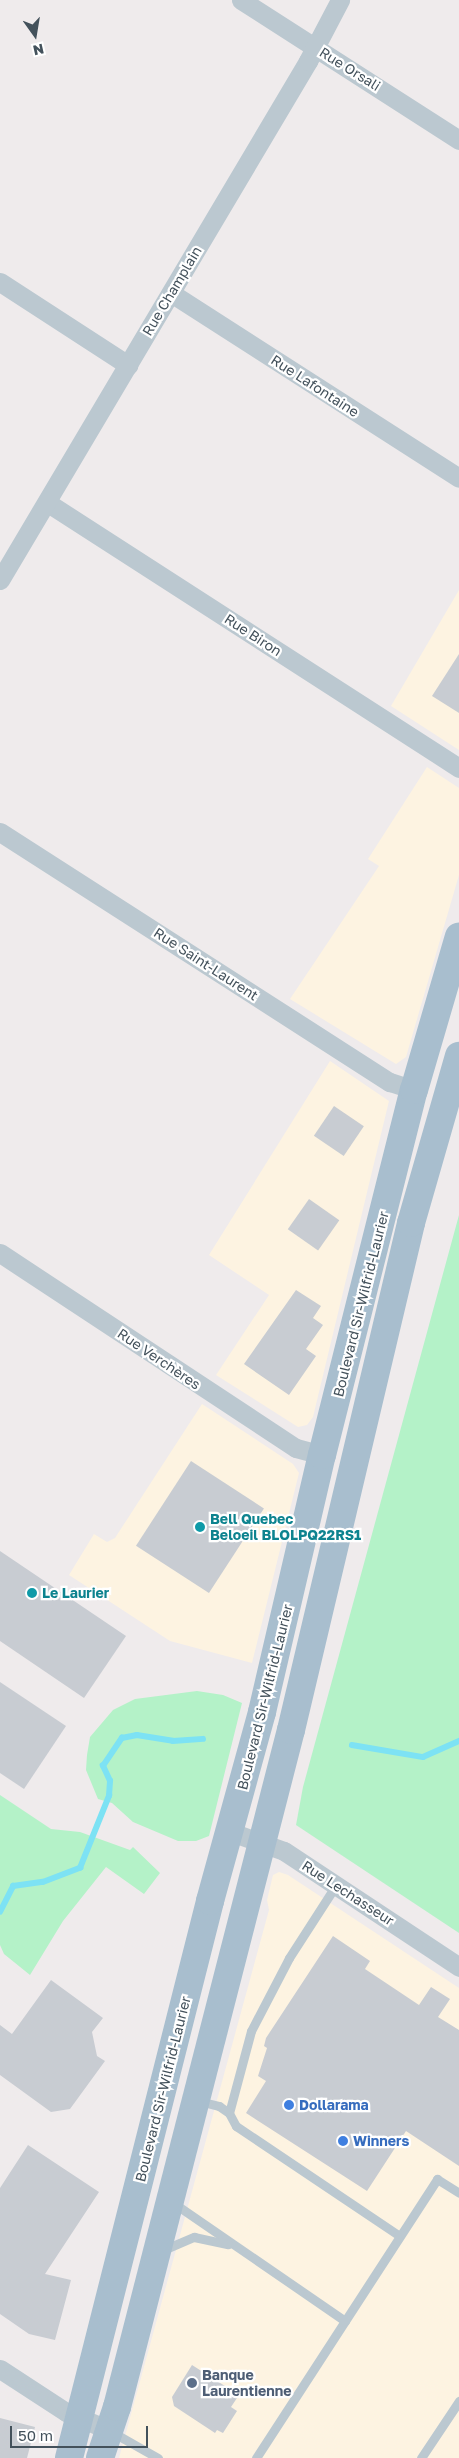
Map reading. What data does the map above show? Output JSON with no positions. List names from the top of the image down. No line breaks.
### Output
{"streets":{"main road":["Boulevard Sir-Wilfrid-Laurier"],"street":["Rue Orsali","Rue Champlain","Rue Lafontaine","Rue Biron","Rue Saint-Laurent","Rue Verchères","Rue Lechasseur"]},"crossings":[["Rue Orsali","Rue Champlain"],["Rue Champlain","Rue Lafontaine"],["Rue Champlain","Rue Biron"],["Rue Saint-Laurent","Boulevard Sir-Wilfrid-Laurier"],["Boulevard Sir-Wilfrid-Laurier","Rue Verchères"],["Boulevard Sir-Wilfrid-Laurier","Rue Lechasseur"]],"places":["Bell Quebec Beloeil BLOLPQ22RS1","Le Laurier","Dollarama","Winners","Banque Laurentienne"],"scale_bar":"50 m","north":"bottom"}
